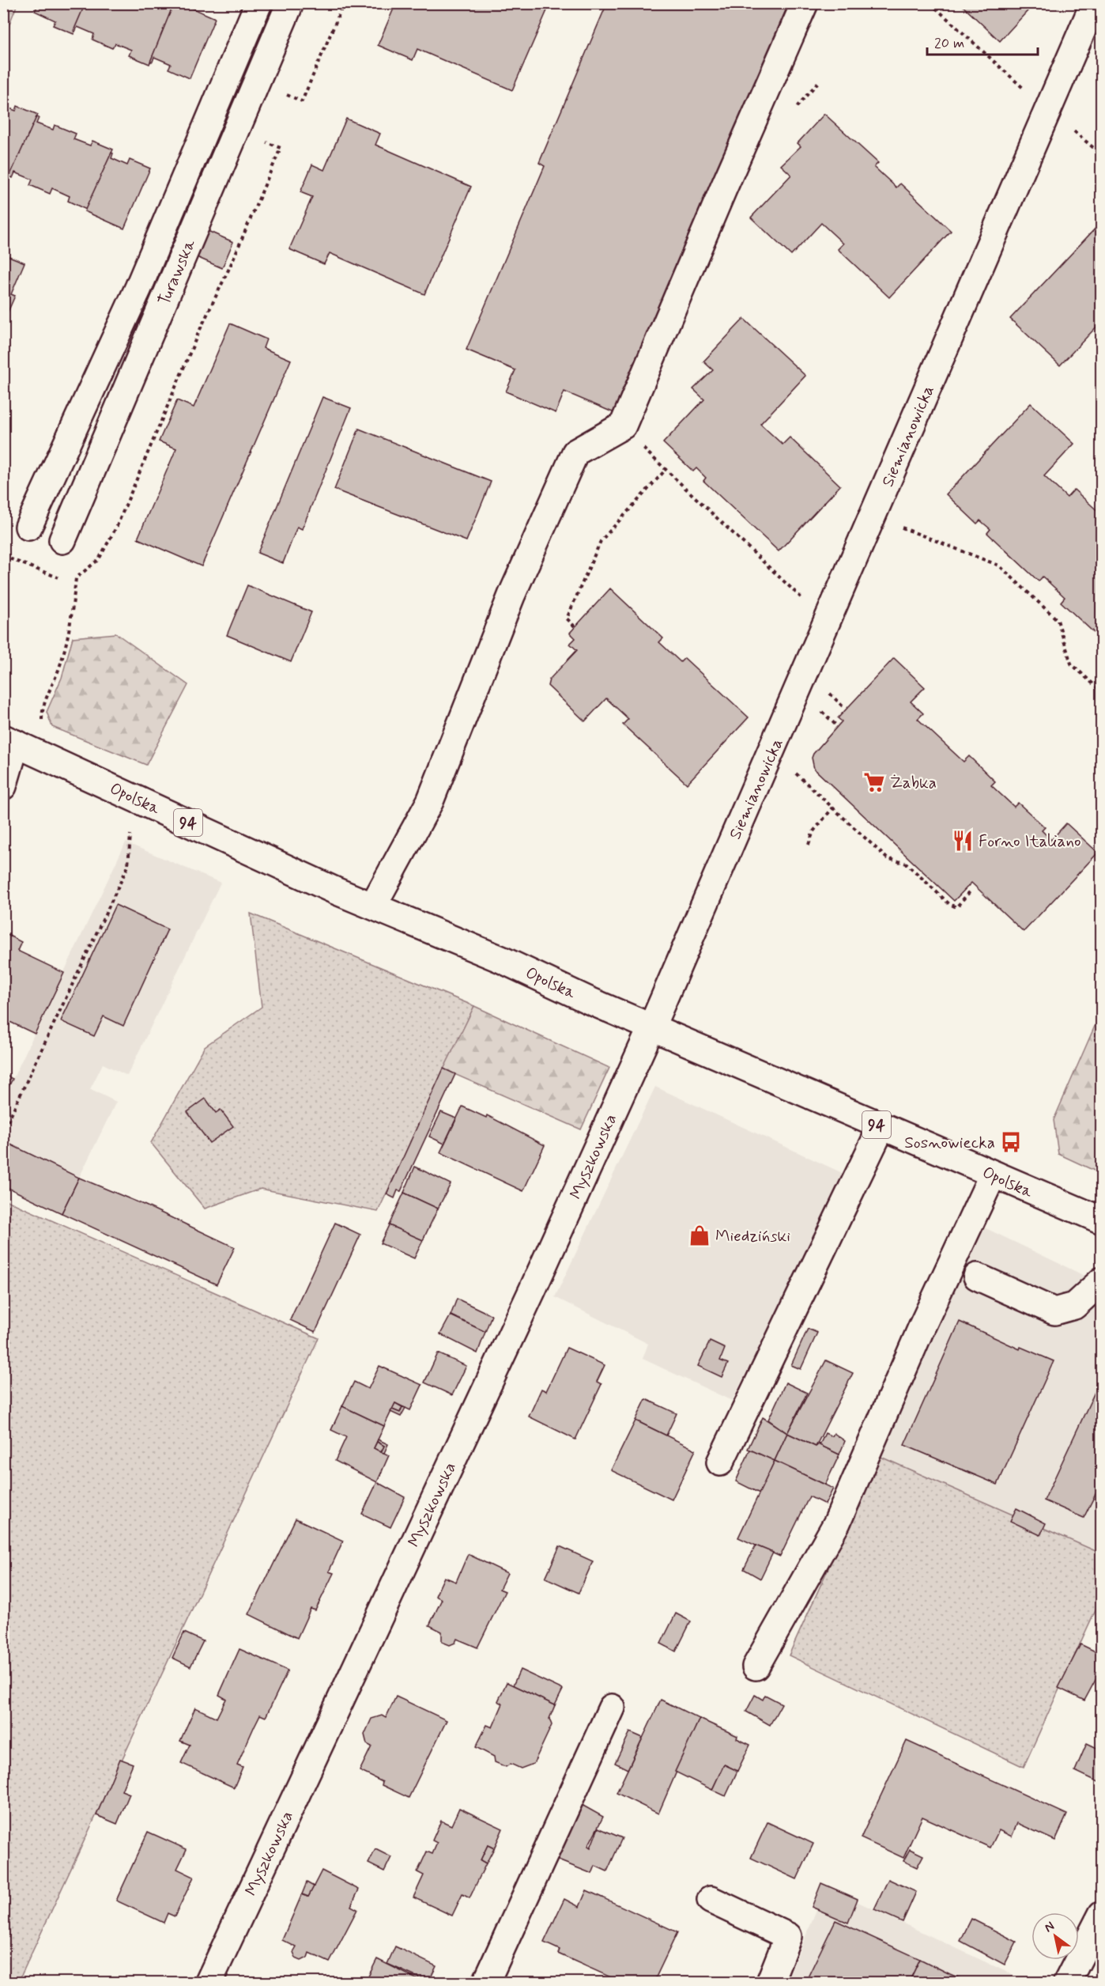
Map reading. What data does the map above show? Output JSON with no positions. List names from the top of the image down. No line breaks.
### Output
{"streets":{"street":["Turawska","Siemianowicka","Opolska","94","Myszkowska"]},"crossings":[["Siemianowicka","Opolska"],["Siemianowicka","Myszkowska"],["Opolska","Myszkowska"]],"places":{"supermarket":["Żabka"],"restaurant":["Forno Italiano"],"bus stop":["Sosnowiecka"],"shop":["Miedziński"]},"scale_bar":"20 m","north":"top left"}
